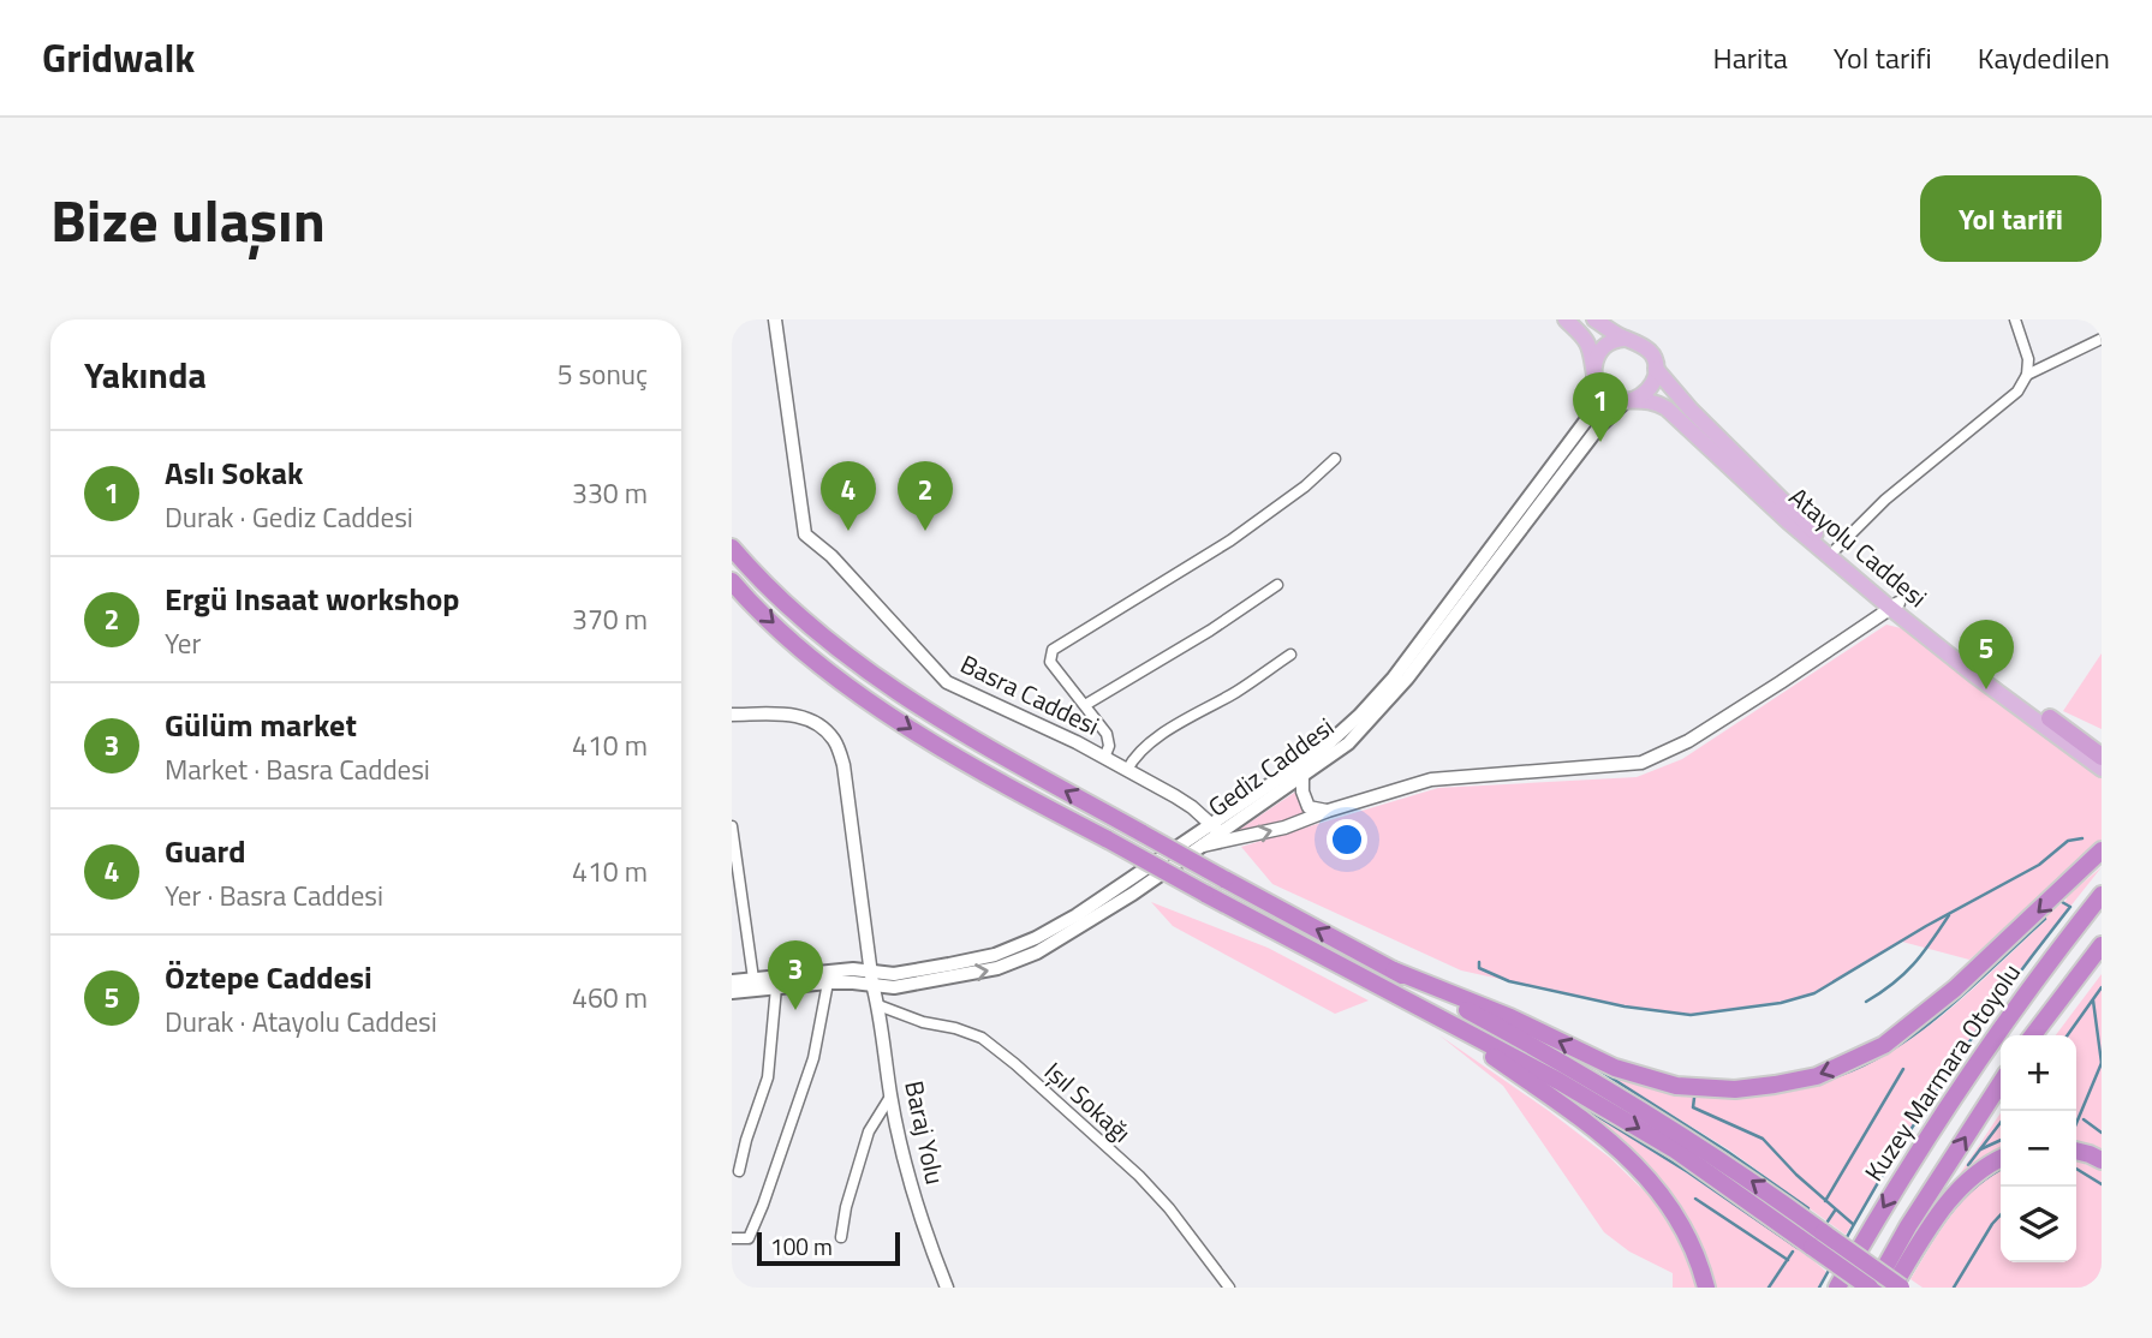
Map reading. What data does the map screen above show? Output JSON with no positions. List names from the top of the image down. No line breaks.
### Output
{"streets":{"highway":["Kuzey Marmara Otoyolu"],"main road":["Atayolu Caddesi","Gediz Caddesi"],"street":["Basra Caddesi","Işıl Sokağı","Baraj Yolu"]},"crossings":[["Atayolu Caddesi","Gediz Caddesi"],["Basra Caddesi","Gediz Caddesi"],["Gediz Caddesi","Baraj Yolu"],["Işıl Sokağı","Baraj Yolu"]],"scale_bar":"100 m","page":{"header":"Gridwalk","nav":["Harita","Yol tarifi","Kaydedilen"],"title":"Bize ulaşın","buttons":"Yol tarifi","heading":["Yakında","5 sonuç"],"pins":["1","2","4","5","3"],"list":[{"mark":"1","name":"Aslı Sokak","note":"Durak · Gediz Caddesi","value":"330 m"},{"mark":"2","name":"Ergü Insaat workshop","note":"Yer","value":"370 m"},{"mark":"3","name":"Gülüm market","note":"Market · Basra Caddesi","value":"410 m"},{"mark":"4","name":"Guard","note":"Yer · Basra Caddesi","value":"410 m"},{"mark":"5","name":"Öztepe Caddesi","note":"Durak · Atayolu Caddesi","value":"460 m"}],"map_buttons":["+","−"],"scale":"100 m"}}
